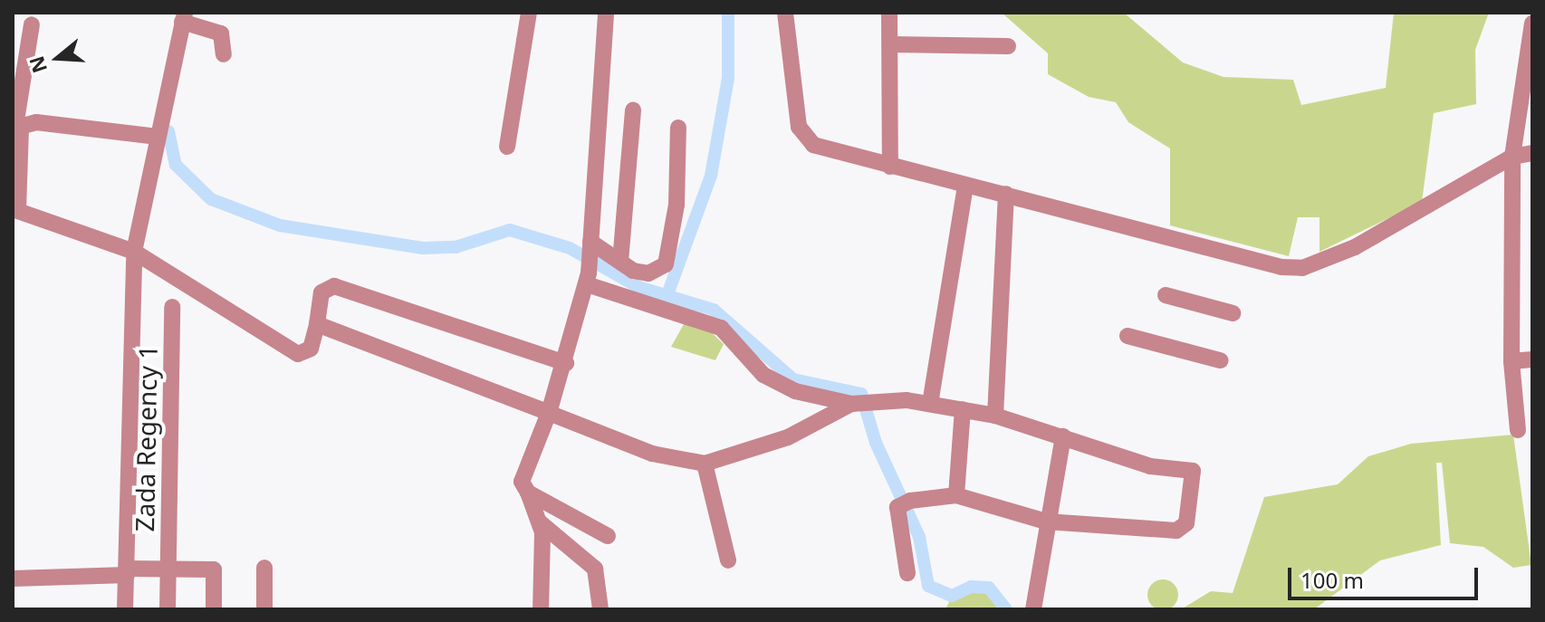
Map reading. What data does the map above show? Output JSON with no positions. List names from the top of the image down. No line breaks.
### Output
{"streets":{"street":["Zada Regency 1"]},"scale_bar":"100 m","north":"left"}
